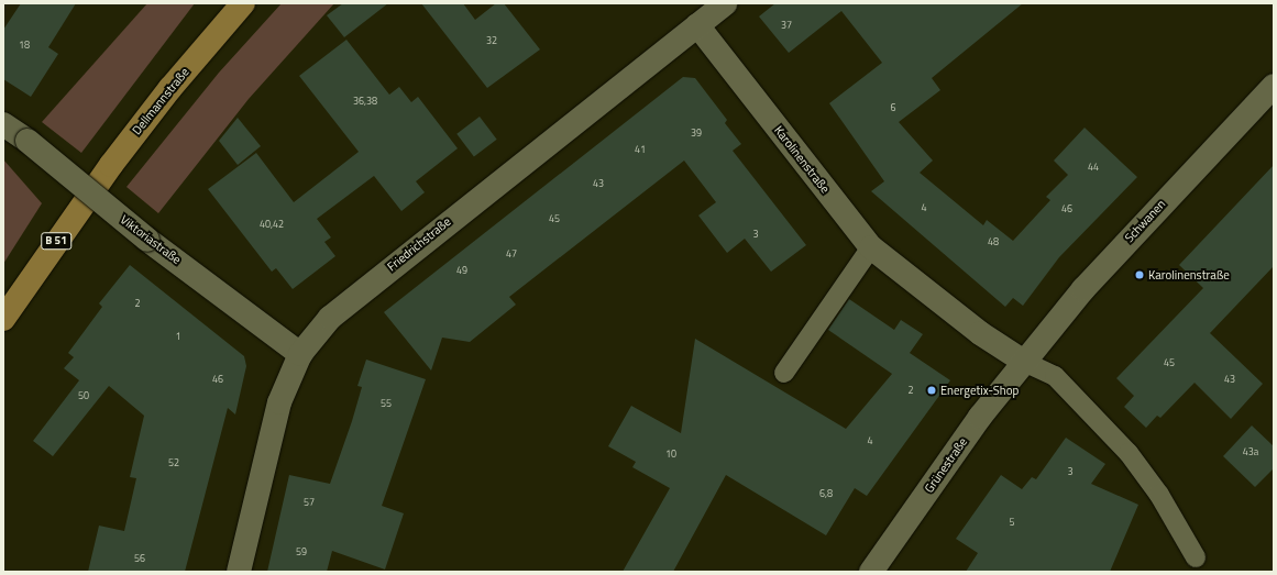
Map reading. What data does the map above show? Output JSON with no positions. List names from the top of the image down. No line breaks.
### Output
{"streets":{"main road":["Dellmannstraße","B 51"],"street":["Karolinenstraße","Schwanen","Viktoriastraße","Friedrichstraße","Grünestraße"]},"crossings":[["Karolinenstraße","Schwanen"],["Karolinenstraße","Friedrichstraße"],["Karolinenstraße","Grünestraße"],["Schwanen","Grünestraße"],["Viktoriastraße","Friedrichstraße"]],"places":["Karolinenstraße","Energetix-Shop"],"house_numbers":["37","32","18","36,38","6","39","41","44","43","4","46","45","40,42","3","48","47","49","2","1","45","46","43","2","50","55","4","43a","10","52","3","6,8","57","5","59","56"]}
